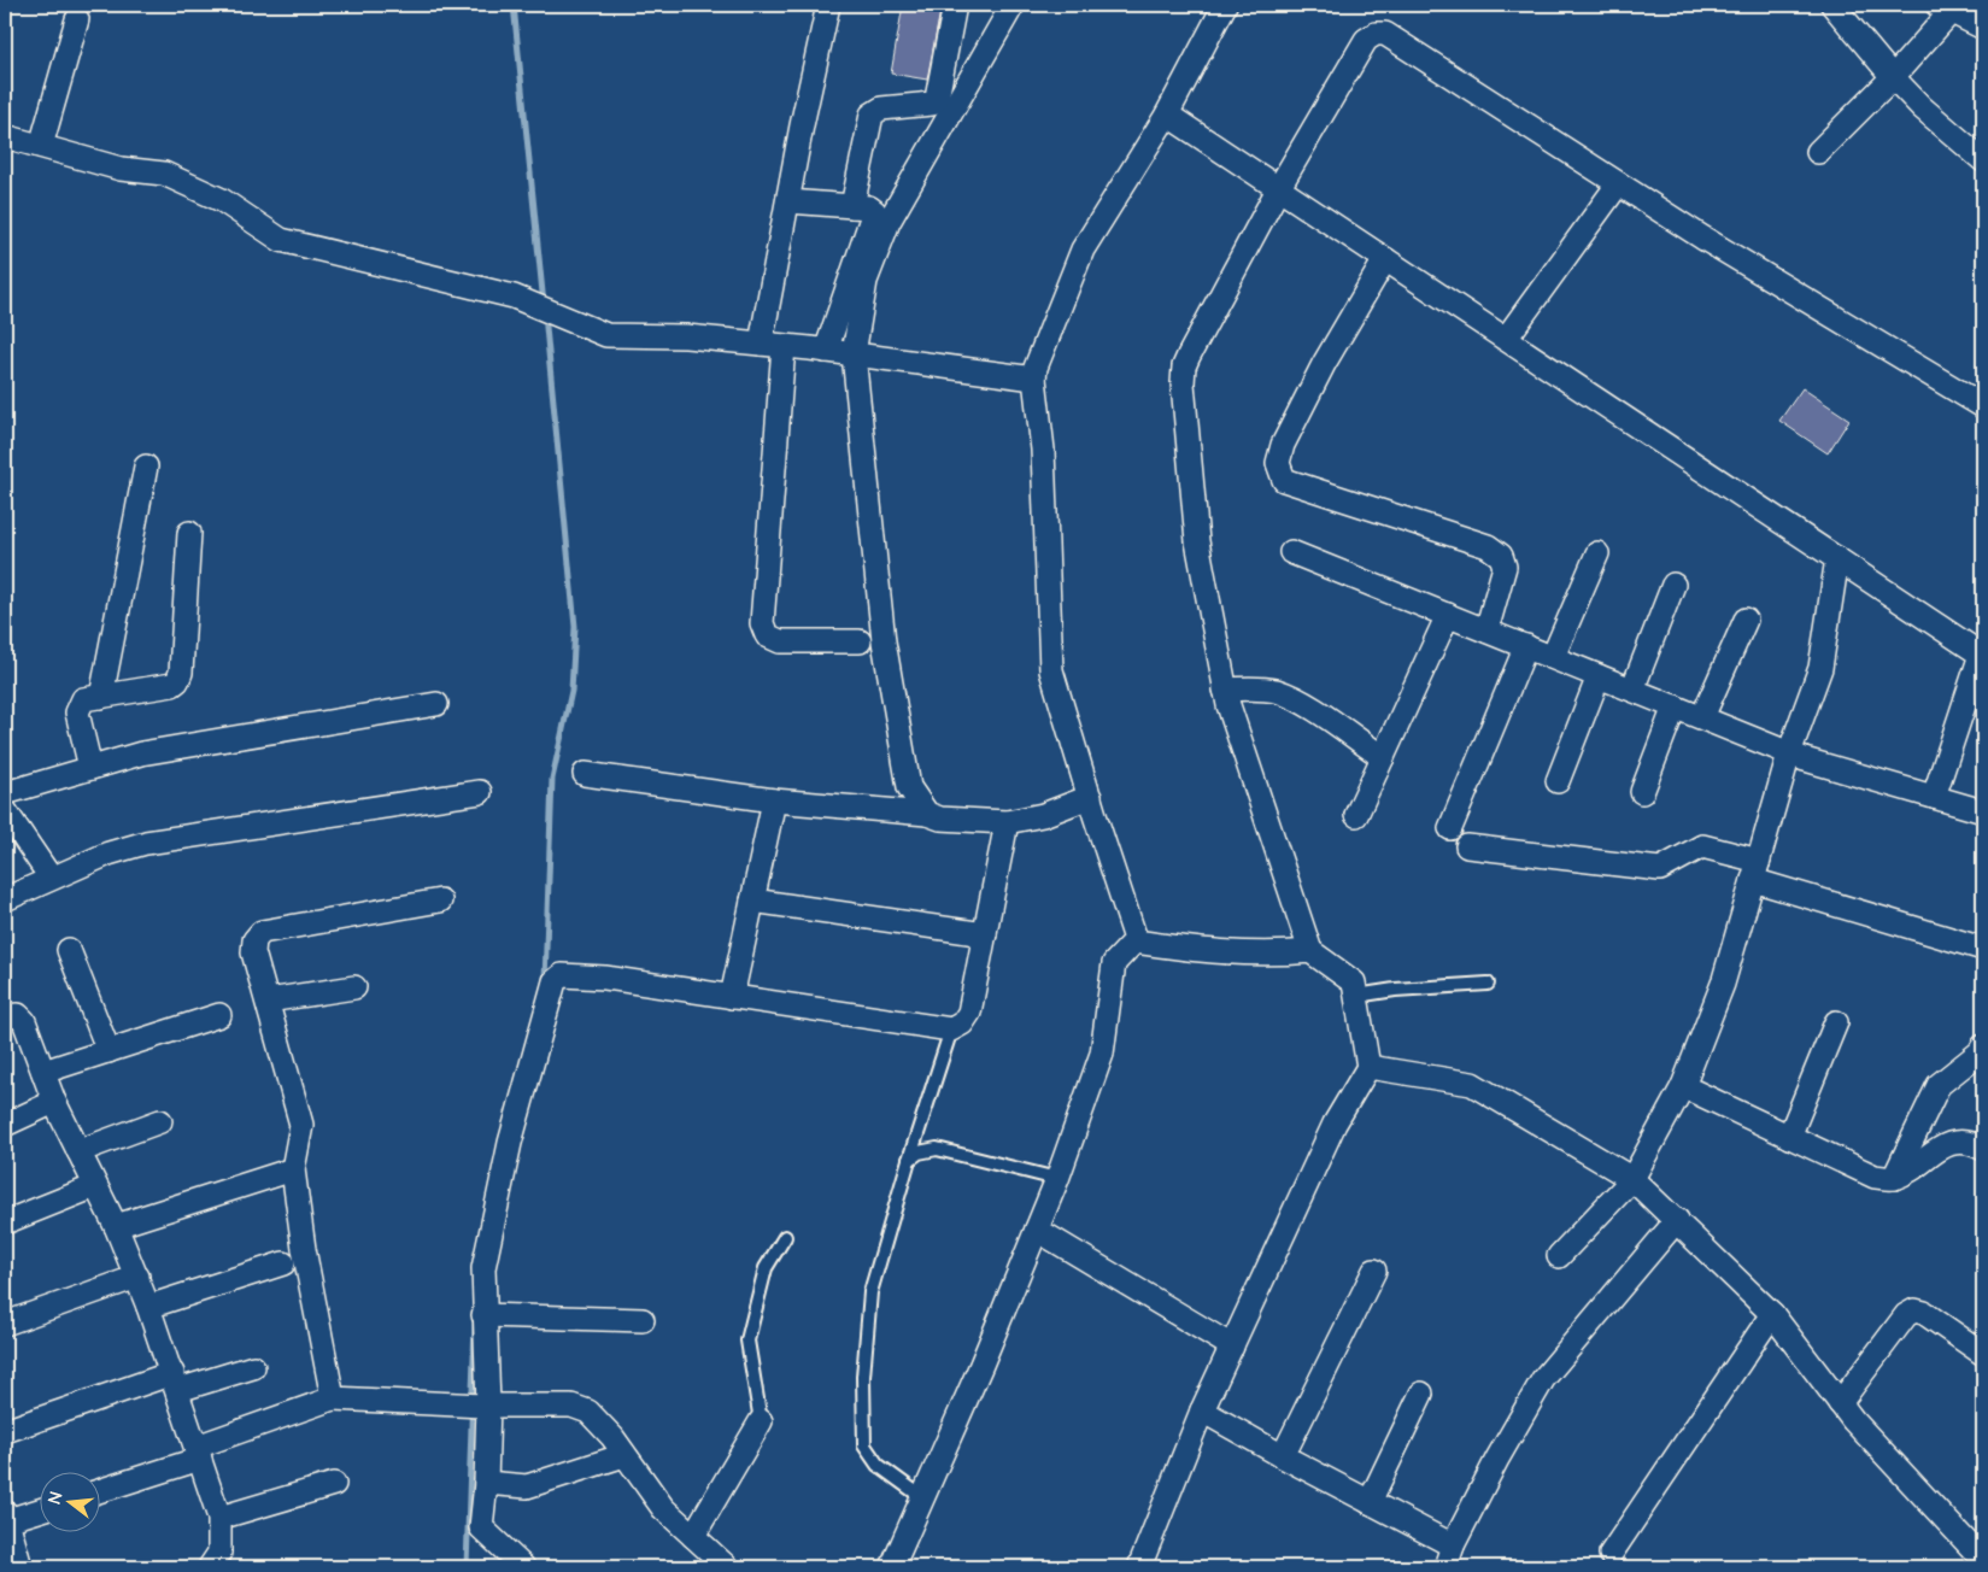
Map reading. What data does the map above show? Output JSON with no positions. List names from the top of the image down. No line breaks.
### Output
{"north":"left"}
